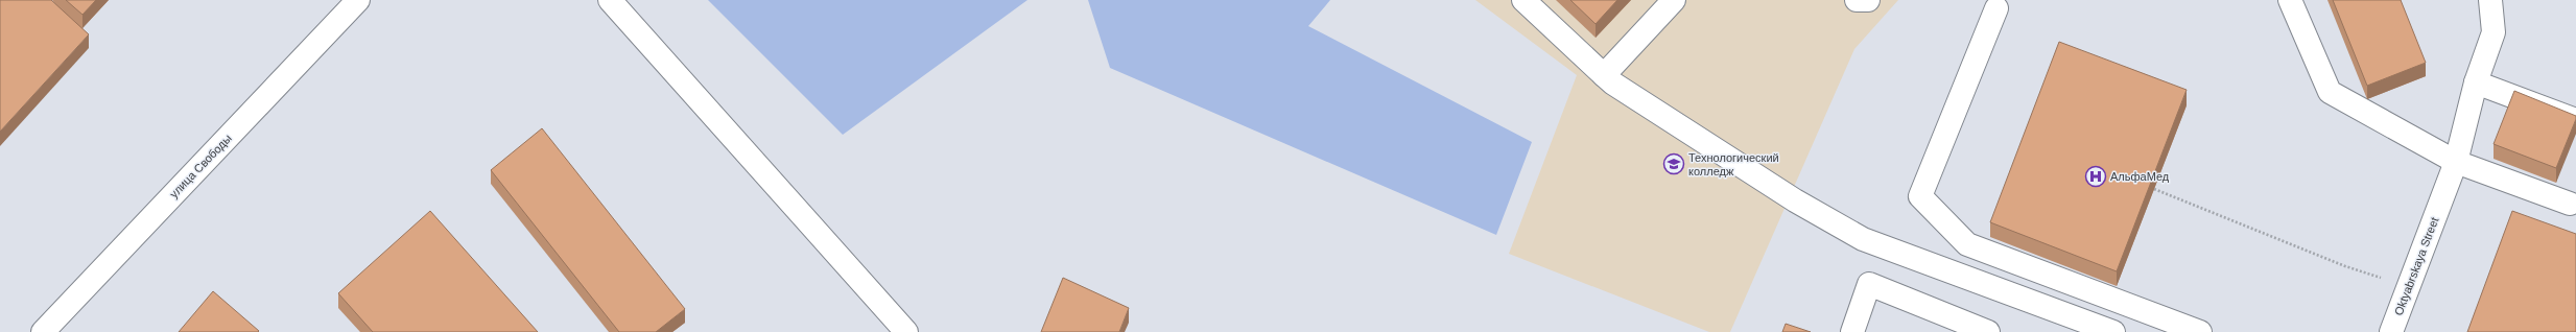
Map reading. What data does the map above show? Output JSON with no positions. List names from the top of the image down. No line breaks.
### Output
{"streets":{"street":["улица Свободы","Oktyabrskaya Street"]},"places":{"school or university":["Технологический колледж"],"hospital":["АльфаМед"]}}
